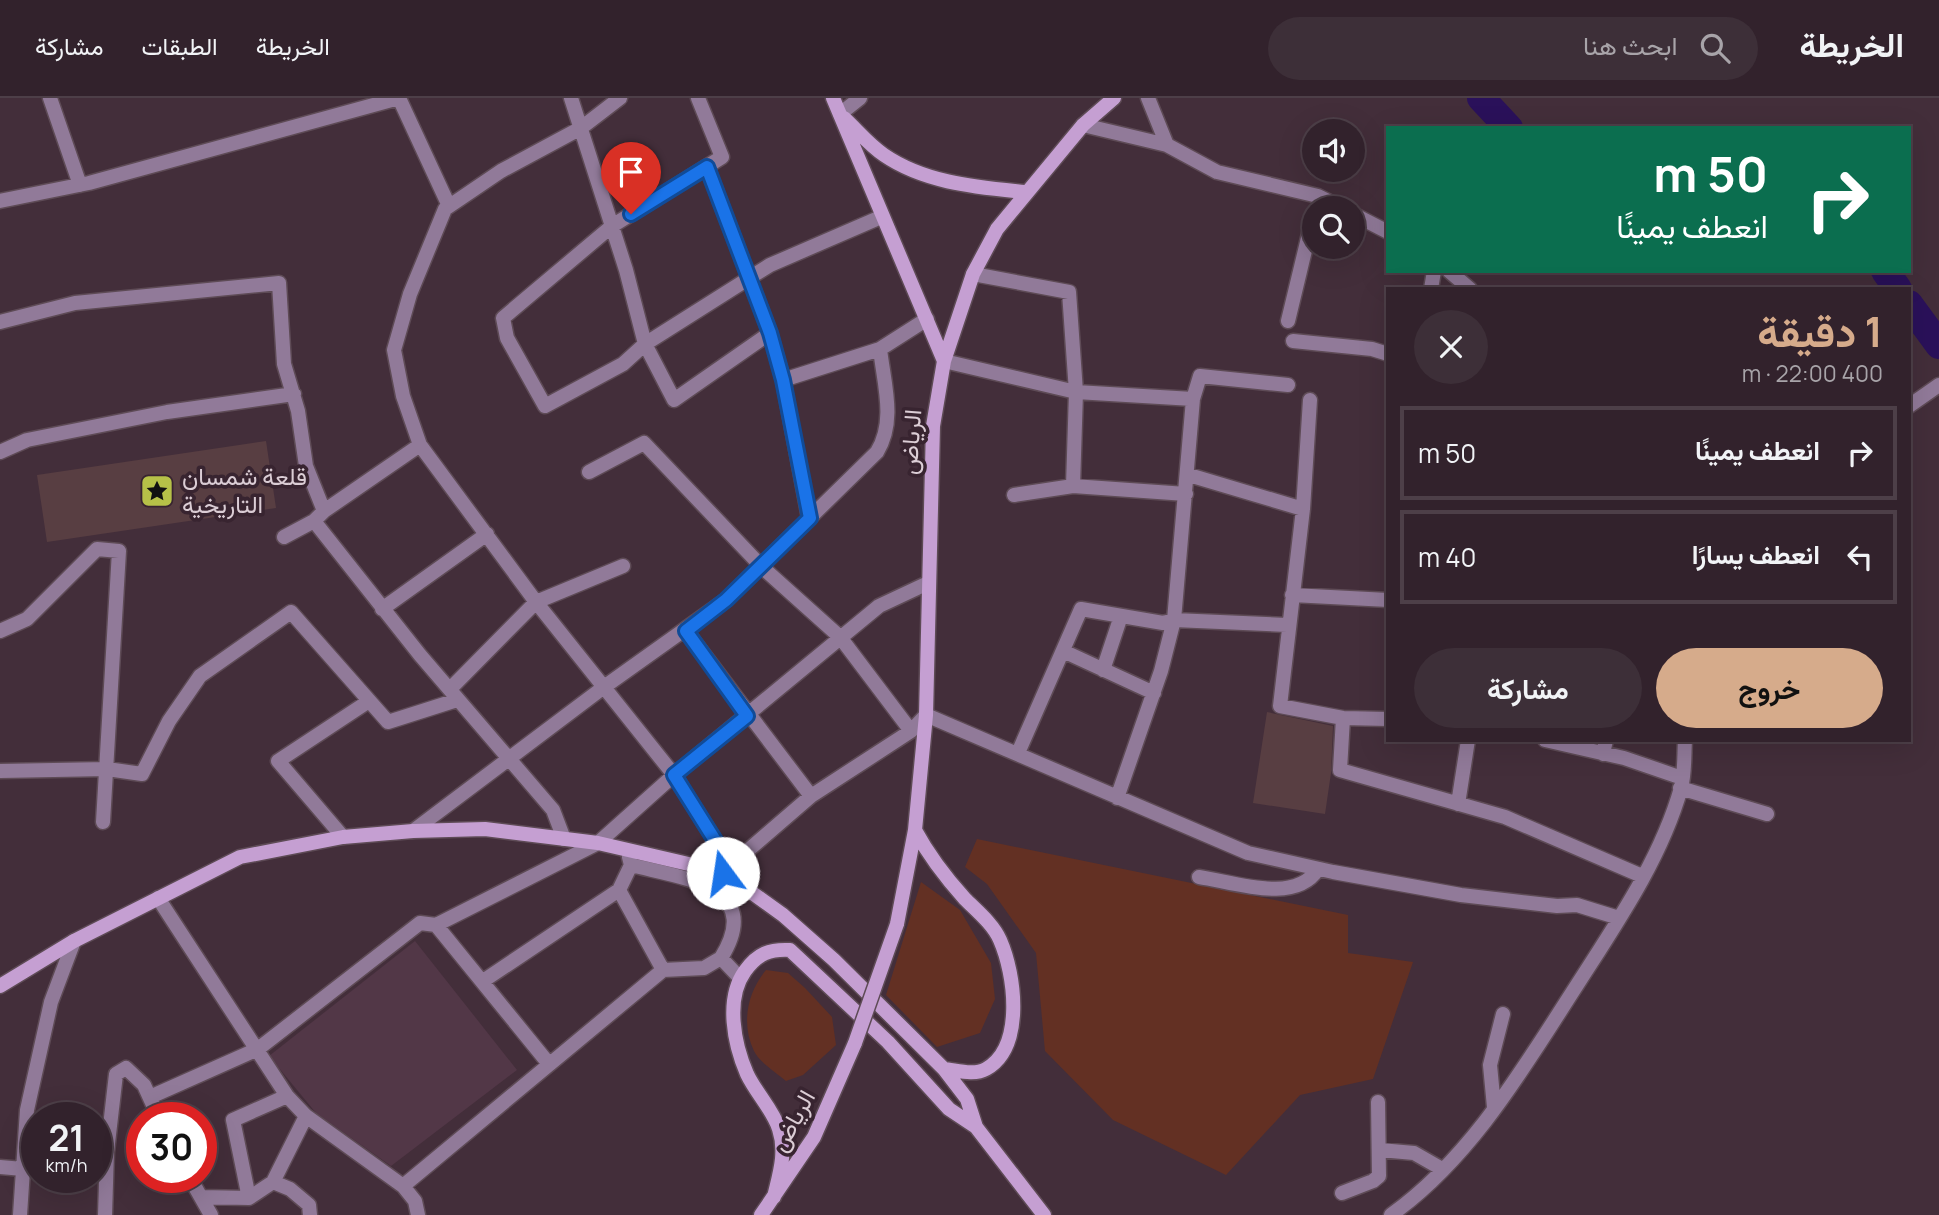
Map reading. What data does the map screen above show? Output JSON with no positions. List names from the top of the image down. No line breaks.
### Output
{"streets":{"street":["الرياض"]},"places":{"place":["قلعة شمسان التاريخية"]},"page":{"header":"الخريطة","search":"ابحث هنا","nav":["الخريطة","الطبقات","مشاركة"],"turn":["50 m","انعطف يمينًا"],"heading":["1 دقيقة","400 m · 22:00"],"list":[{"name":"انعطف يمينًا","value":"50 m"},{"name":"انعطف يسارًا","value":"40 m"}],"buttons":["خروج","مشاركة"],"speed":"21 km/h","limit":"30"}}
